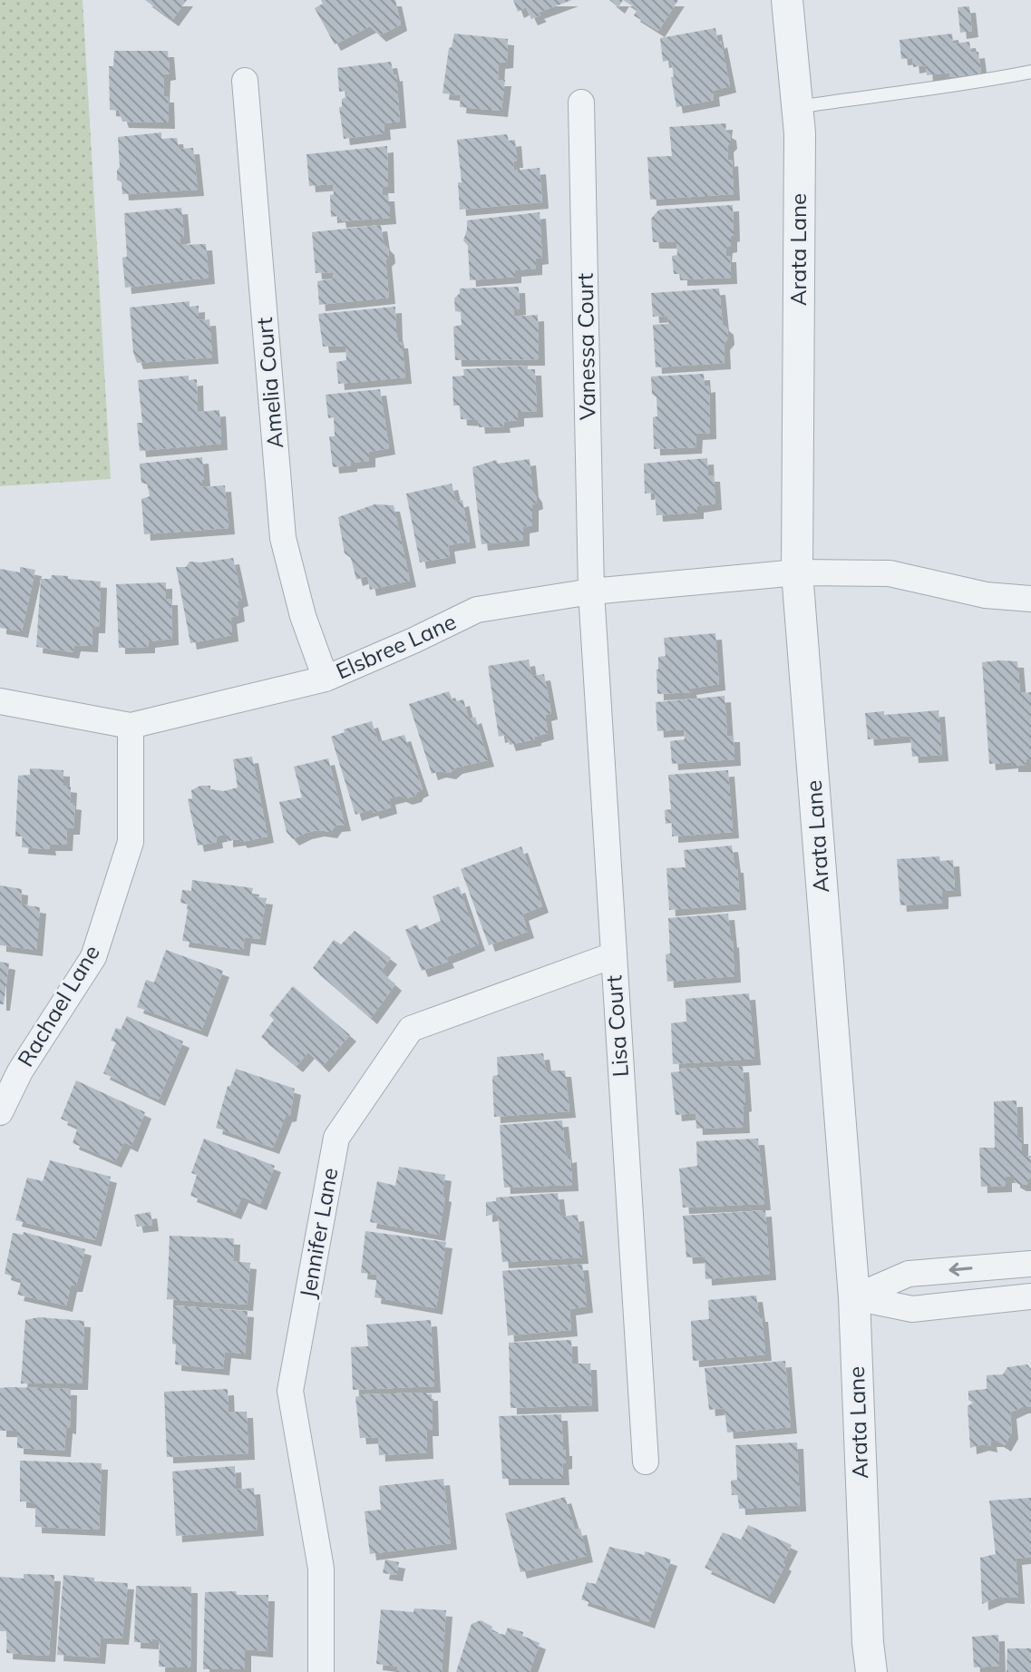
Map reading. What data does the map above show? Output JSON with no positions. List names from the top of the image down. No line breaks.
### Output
{"streets":{"street":["Arata Lane","Vanessa Court","Amelia Court","Elsbree Lane","Rachael Lane","Lisa Court","Jennifer Lane"]},"crossings":[["Arata Lane","Elsbree Lane"],["Vanessa Court","Elsbree Lane"],["Vanessa Court","Lisa Court"],["Amelia Court","Elsbree Lane"],["Elsbree Lane","Rachael Lane"],["Elsbree Lane","Lisa Court"],["Lisa Court","Jennifer Lane"]]}
